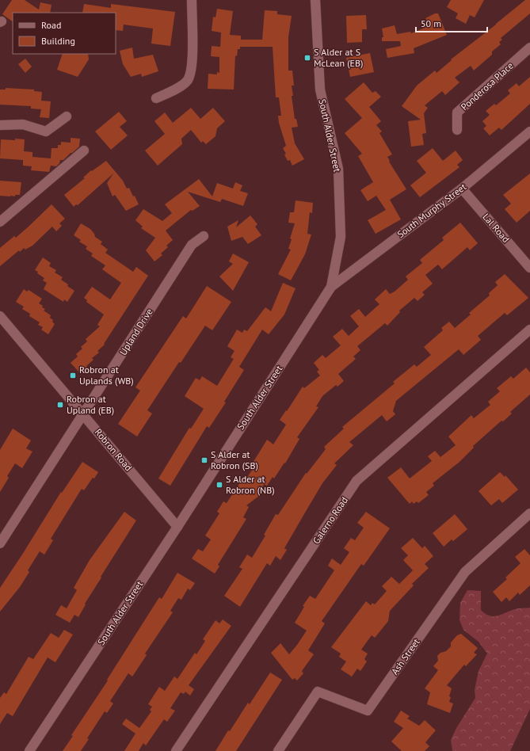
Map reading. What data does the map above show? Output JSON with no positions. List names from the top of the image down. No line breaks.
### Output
{"streets":{"street":["Ponderosa Place","South Alder Street","South Murphy Street","Lal Road","Upland Drive","Robron Road","Galerno Road","Ash Street"]},"crossings":[["South Alder Street","South Murphy Street"],["South Alder Street","Robron Road"],["South Murphy Street","Lal Road"],["Upland Drive","Robron Road"]],"places":{"transit":["S Alder at S McLean (EB)","Robron at Uplands (WB)","Robron at Upland (EB)","S Alder at Robron (SB)","S Alder at Robron (NB)"]},"legend":["Road","Building"],"scale_bar":"50 m"}
